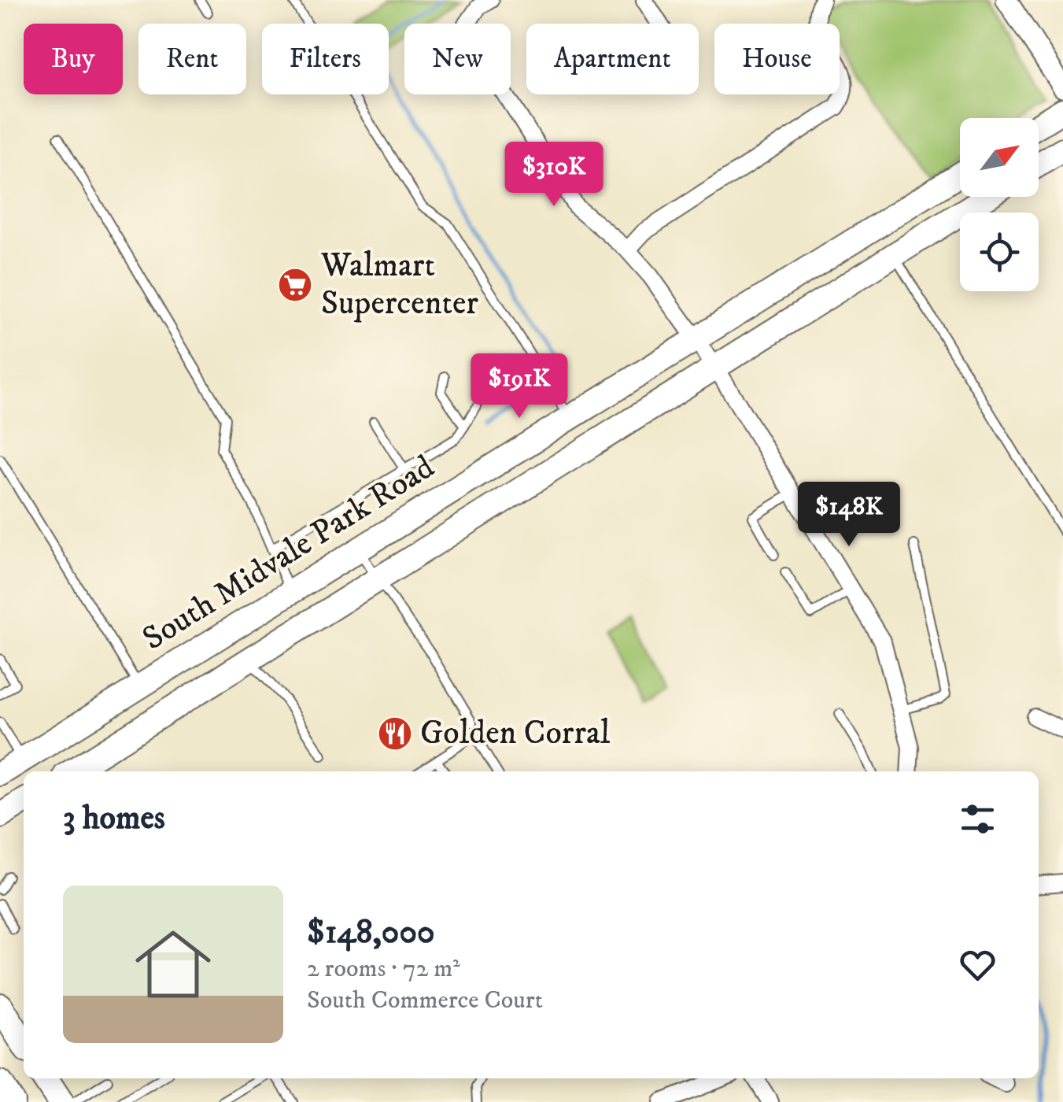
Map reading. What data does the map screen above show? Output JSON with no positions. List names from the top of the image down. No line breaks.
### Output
{"streets":{"main road":["South Midvale Park Road"]},"places":{"supermarket":["Walmart Supercenter"],"restaurant":["Golden Corral"]},"north":"top right","page":{"chip":["Buy","Rent","Filters","New","Apartment","House"],"price":["$310K","$191K","$148K"],"heading":"3 homes","list":[{"name":"$148,000","note":"2 rooms · 72 m² · South Commerce Court"}]}}
